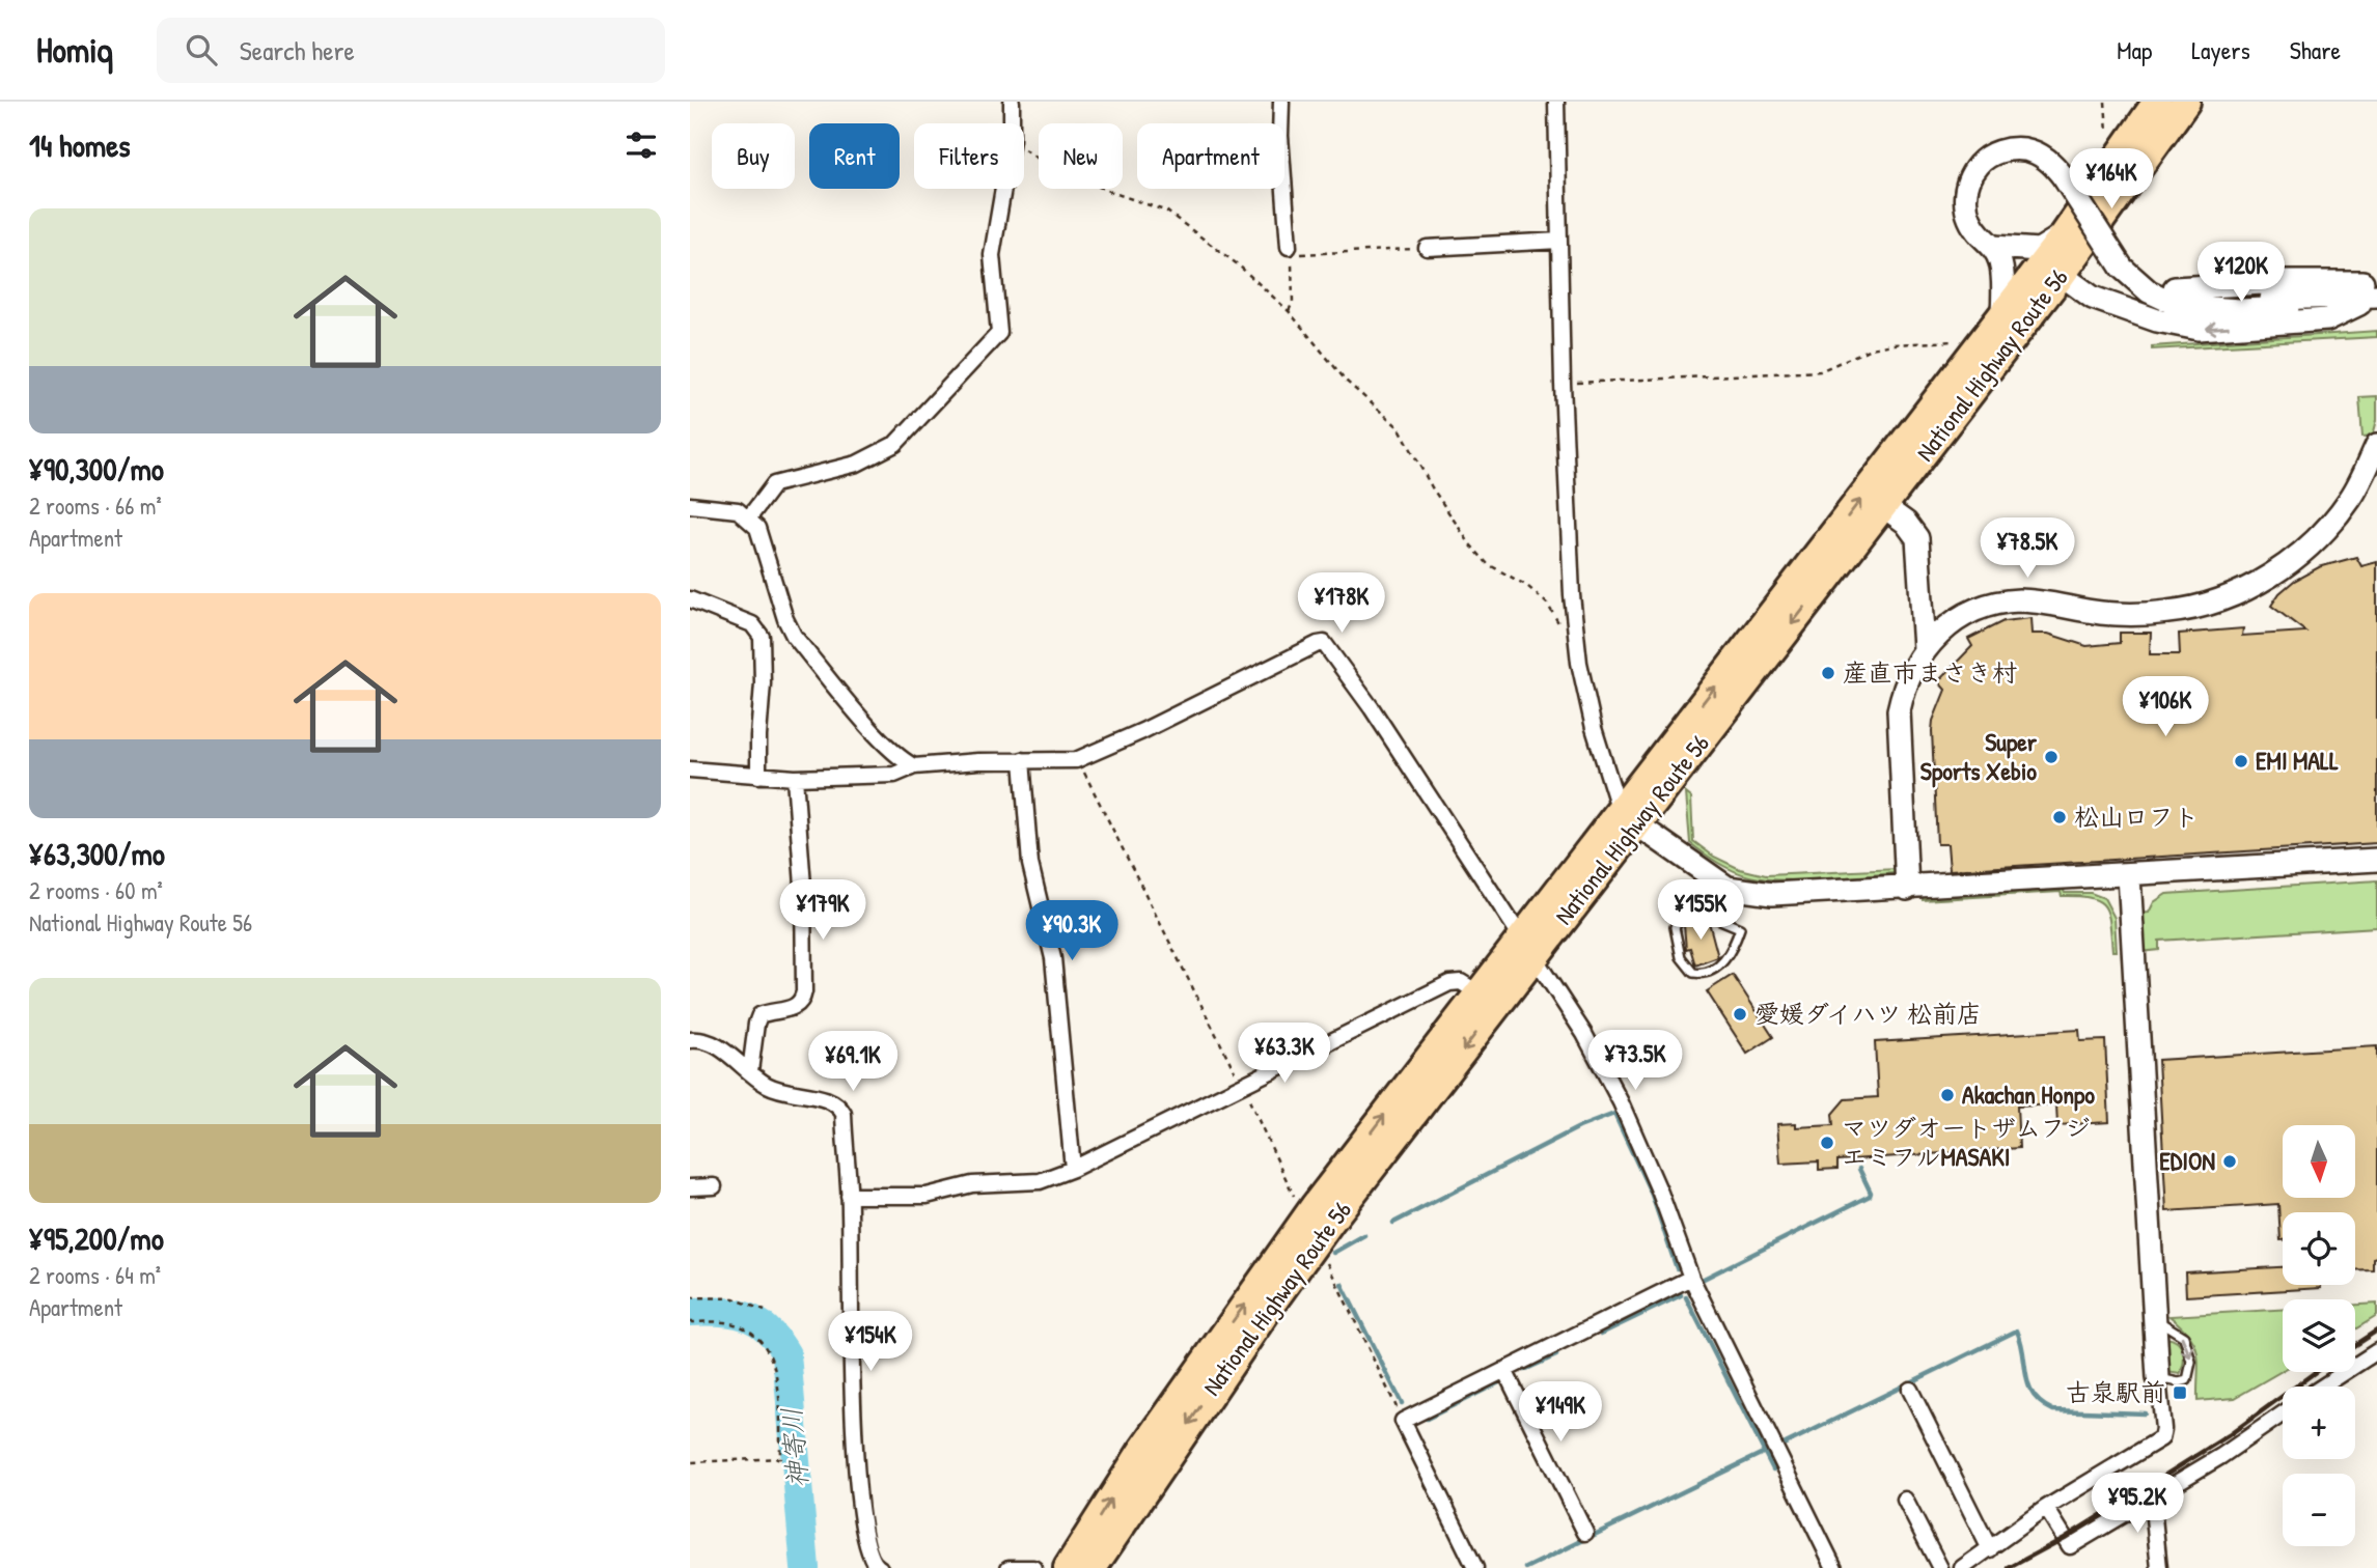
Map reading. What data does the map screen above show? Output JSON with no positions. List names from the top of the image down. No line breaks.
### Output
{"streets":{"highway":["National Highway Route 56"]},"water":["神寄川"],"places":{"other":["産直市まさき村","Super Sports Xebio","EMI MALL","松山ロフト","愛媛ダイハツ 松前店","Akachan Honpo","マツダオートザムフジ エミフルMASAKI","EDION"],"transit":["古泉駅前"]},"north":"bottom","page":{"header":"Homiq","search":"Search here","nav":["Map","Layers","Share"],"heading":"14 homes","chip":["Buy","Rent","Filters","New","Apartment"],"price":["¥164K","¥120K","¥78.5K","¥178K","¥106K","¥179K","¥155K","¥90.3K","¥63.3K","¥73.5K","¥69.1K","¥154K","¥149K","¥95.2K"],"list":[{"name":"¥90,300/mo","note":"2 rooms · 66 m² · Apartment"},{"name":"¥63,300/mo","note":"2 rooms · 60 m² · National Highway Route 56"},{"name":"¥95,200/mo","note":"2 rooms · 64 m² · Apartment"}],"map_buttons":["+","−"]}}
